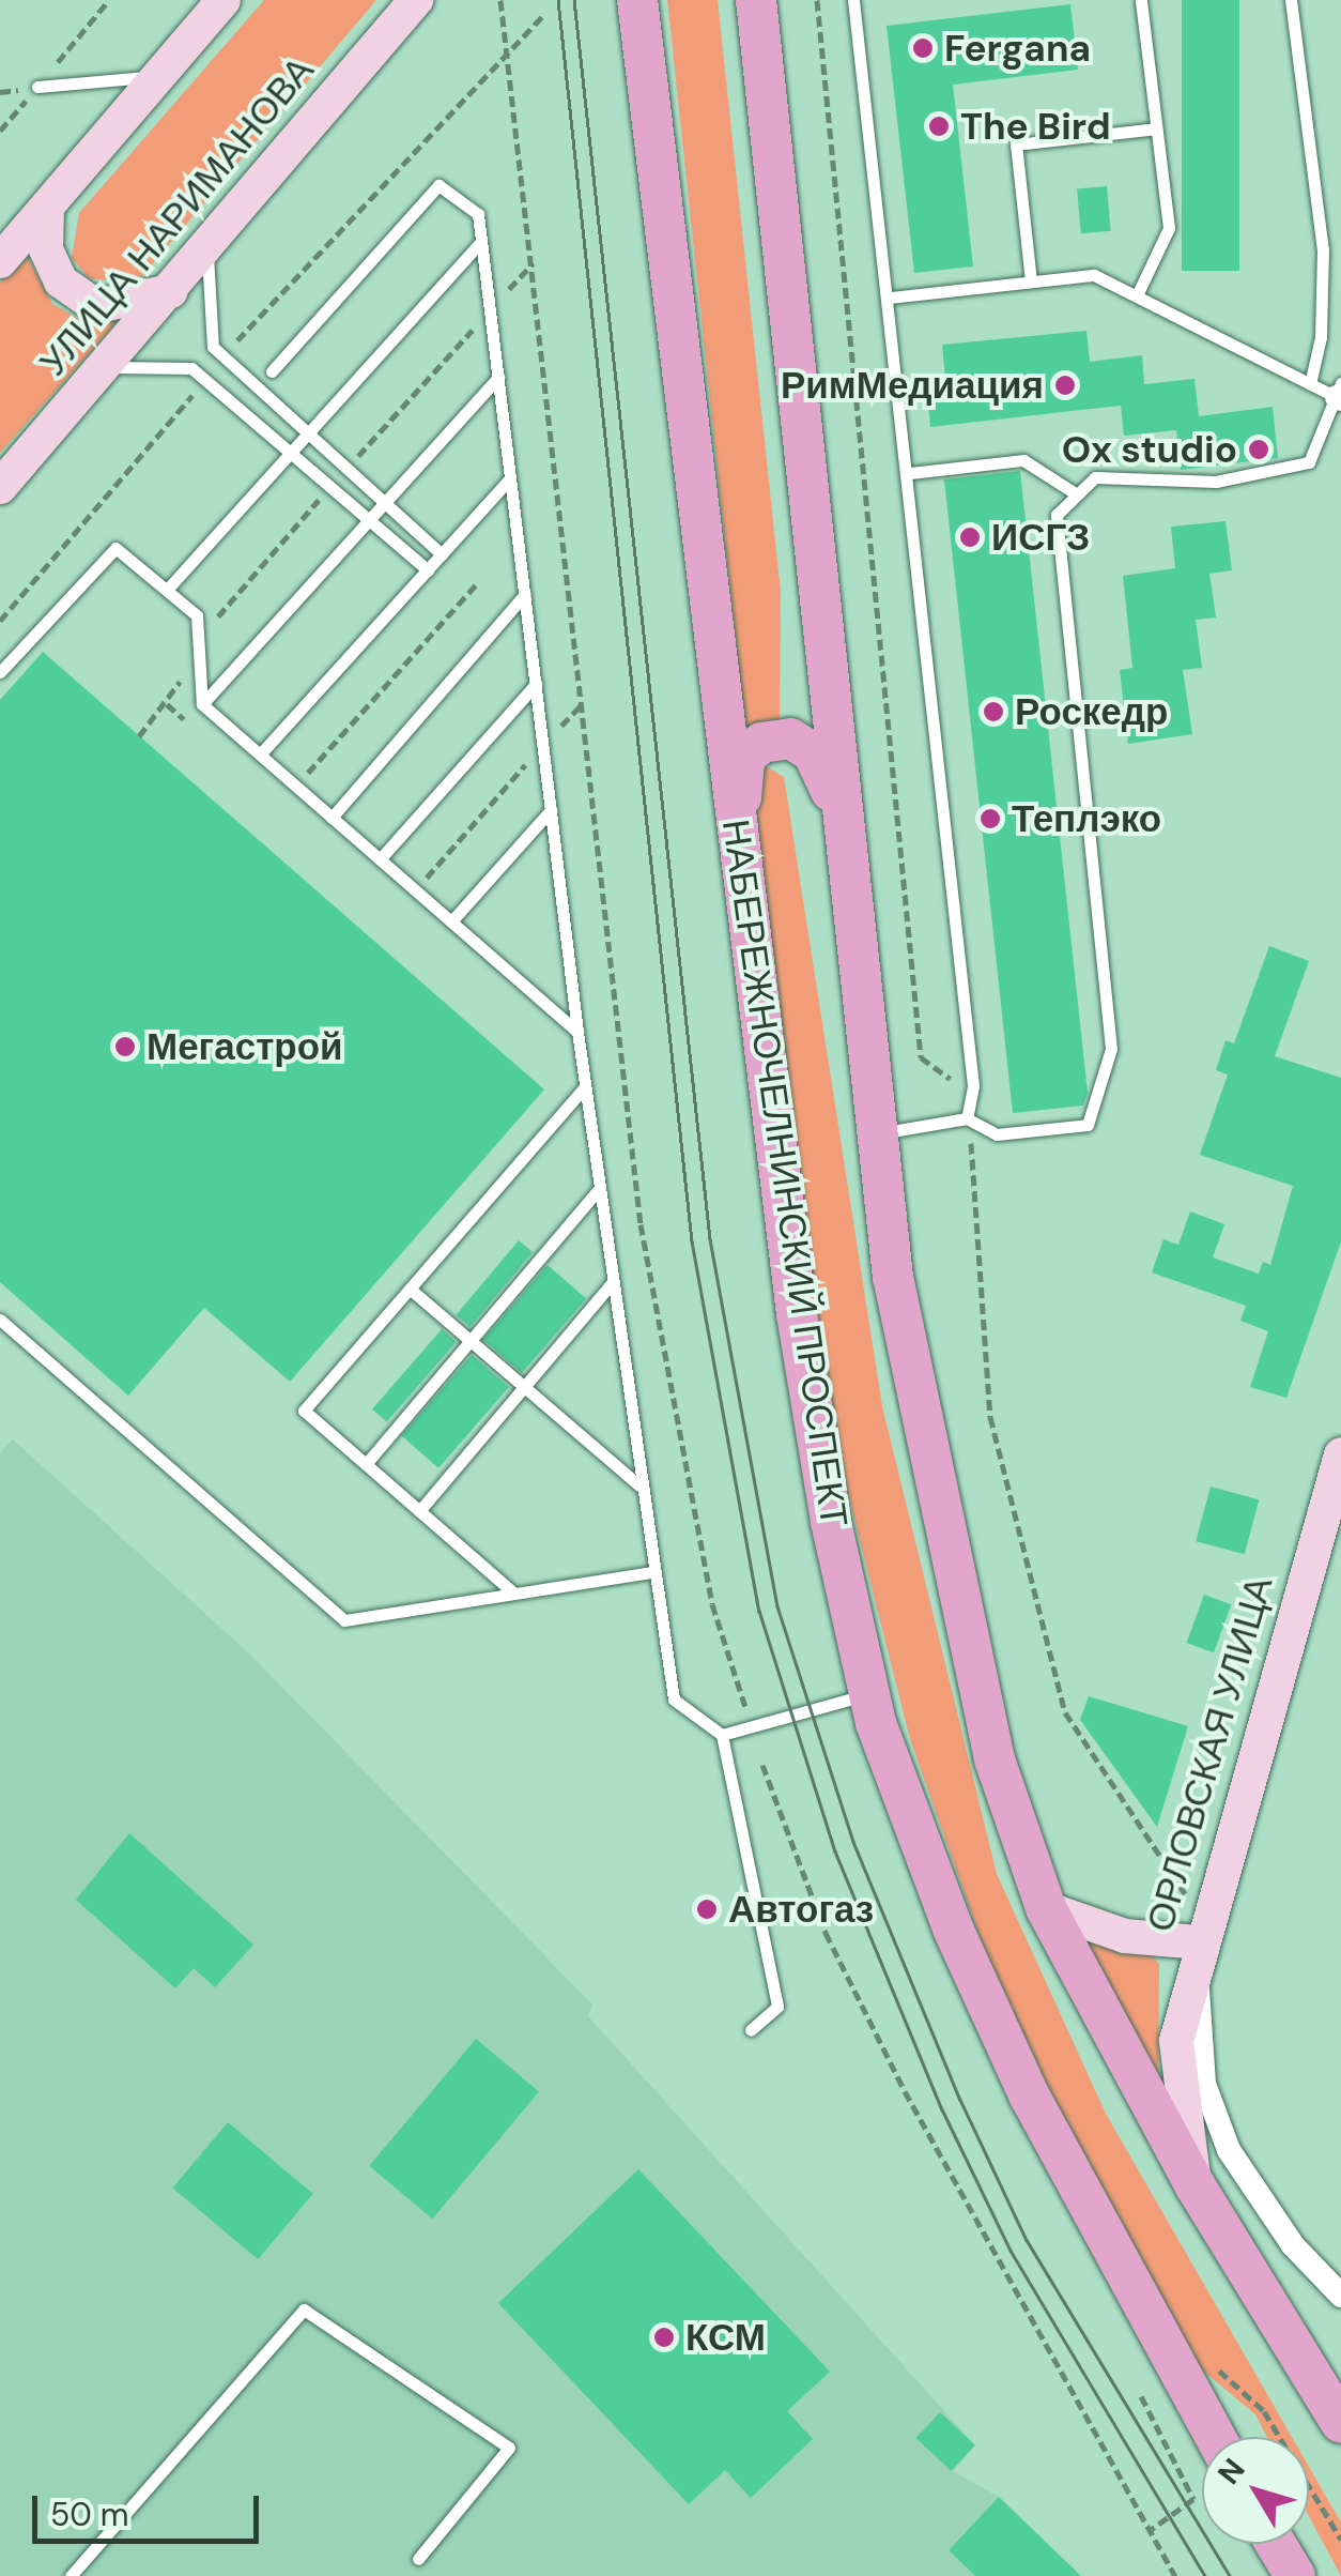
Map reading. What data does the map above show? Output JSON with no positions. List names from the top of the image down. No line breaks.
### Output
{"streets":{"main road":["УЛИЦА НАРИМАНОВА","НАБЕРЕЖНОЧЕЛНИНСКИЙ ПРОСПЕКТ","ОРЛОВСКАЯ УЛИЦА"]},"places":["Fergana","The Bird","РимМедиация","Ox studio","ИСГЗ","Роскедр","Теплэко","Мегастрой","Автогаз","КСМ"],"scale_bar":"50 m","north":"top left"}
